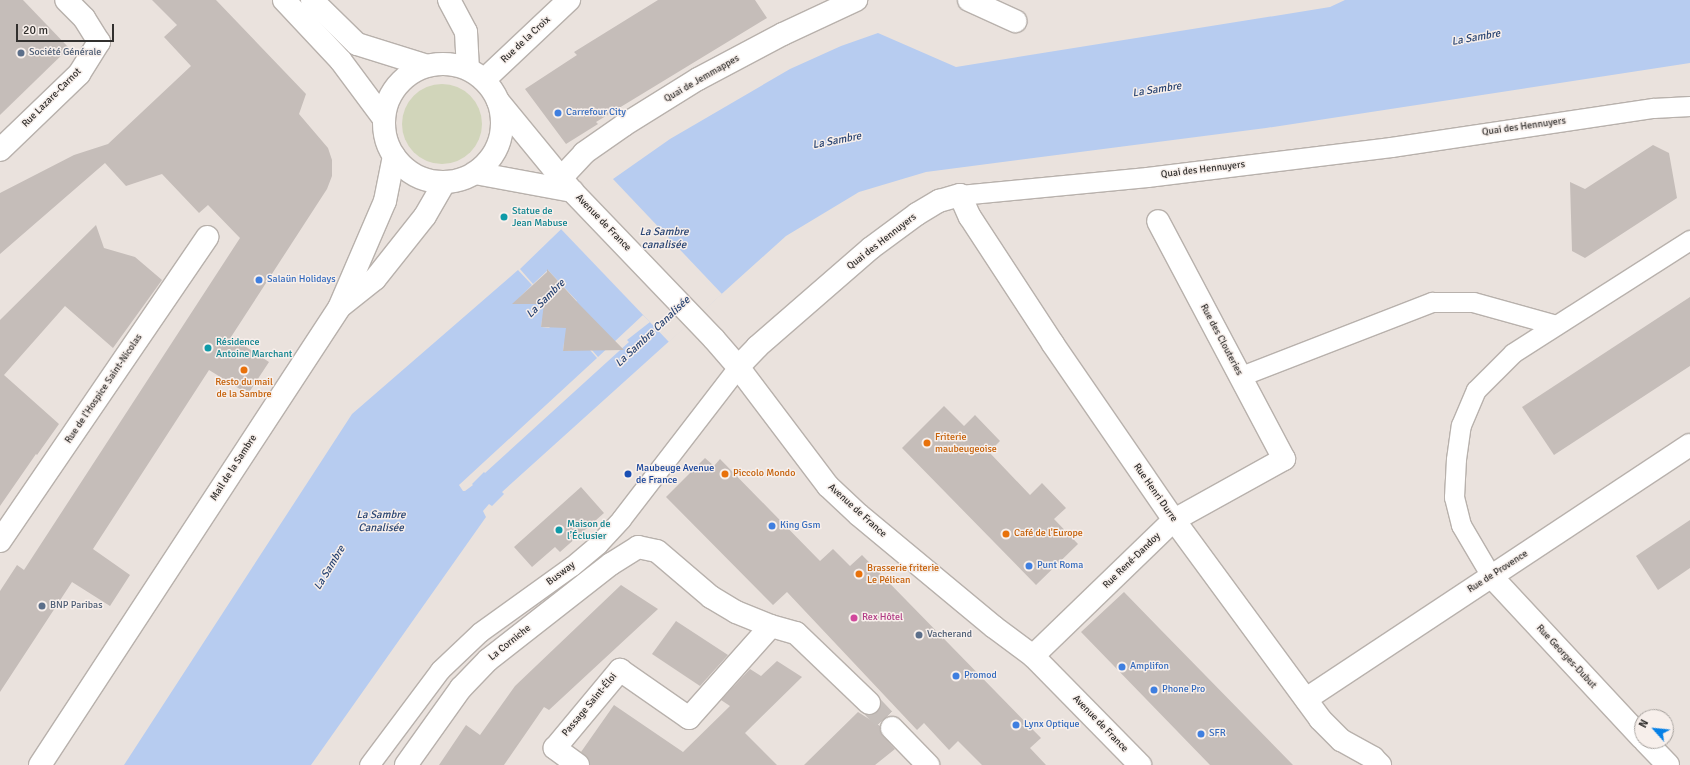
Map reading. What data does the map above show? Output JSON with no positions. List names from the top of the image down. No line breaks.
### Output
{"streets":{"street":["Rue de la Croix","Quai de Jemmappes","Rue Lazare-Carnot","Quai des Hennuyers","Avenue de France","Rue des Clouteries","Rue de l'Hospice Saint-Nicolas","Mail de la Sambre","Rue Henri Durre","Rue René-Dandoy","Rue de Provence","La Corniche","Rue Georges-Dubut","Passage Saint-Éloi"],"lane":["Busway"]},"crossings":[["Rue de la Croix","Avenue de France"],["Rue de la Croix","Mail de la Sambre"],["Quai de Jemmappes","Avenue de France"],["Quai des Hennuyers","Avenue de France"],["Quai des Hennuyers","Rue Henri Durre"],["Quai des Hennuyers","Busway"],["Avenue de France","Mail de la Sambre"],["Avenue de France","Rue René-Dandoy"],["Avenue de France","Busway"],["Rue des Clouteries","Rue René-Dandoy"],["Rue Henri Durre","Rue René-Dandoy"],["Rue Henri Durre","Rue de Provence"],["Rue de Provence","Rue Georges-Dubut"],["La Corniche","Passage Saint-Éloi"]],"water":["La Sambre","La Sambre canalisée","La Sambre Canalisée"],"places":["Société Générale","Carrefour City","Statue de Jean Mabuse","Salaün Holidays","Résidence Antoine Marchant","Resto du mail de la Sambre","Friterie maubeugeoise","Maubeuge Avenue de France","Piccolo Mondo","King Gsm","Maison de l’Éclusier","Café de l'Europe","Punt Roma","Brasserie friterie Le Pélican","BNP Paribas","Rex Hôtel","Vacherand","Amplifon","Promod","Phone Pro","Lynx Optique","SFR"],"scale_bar":"20 m","north":"top left"}
